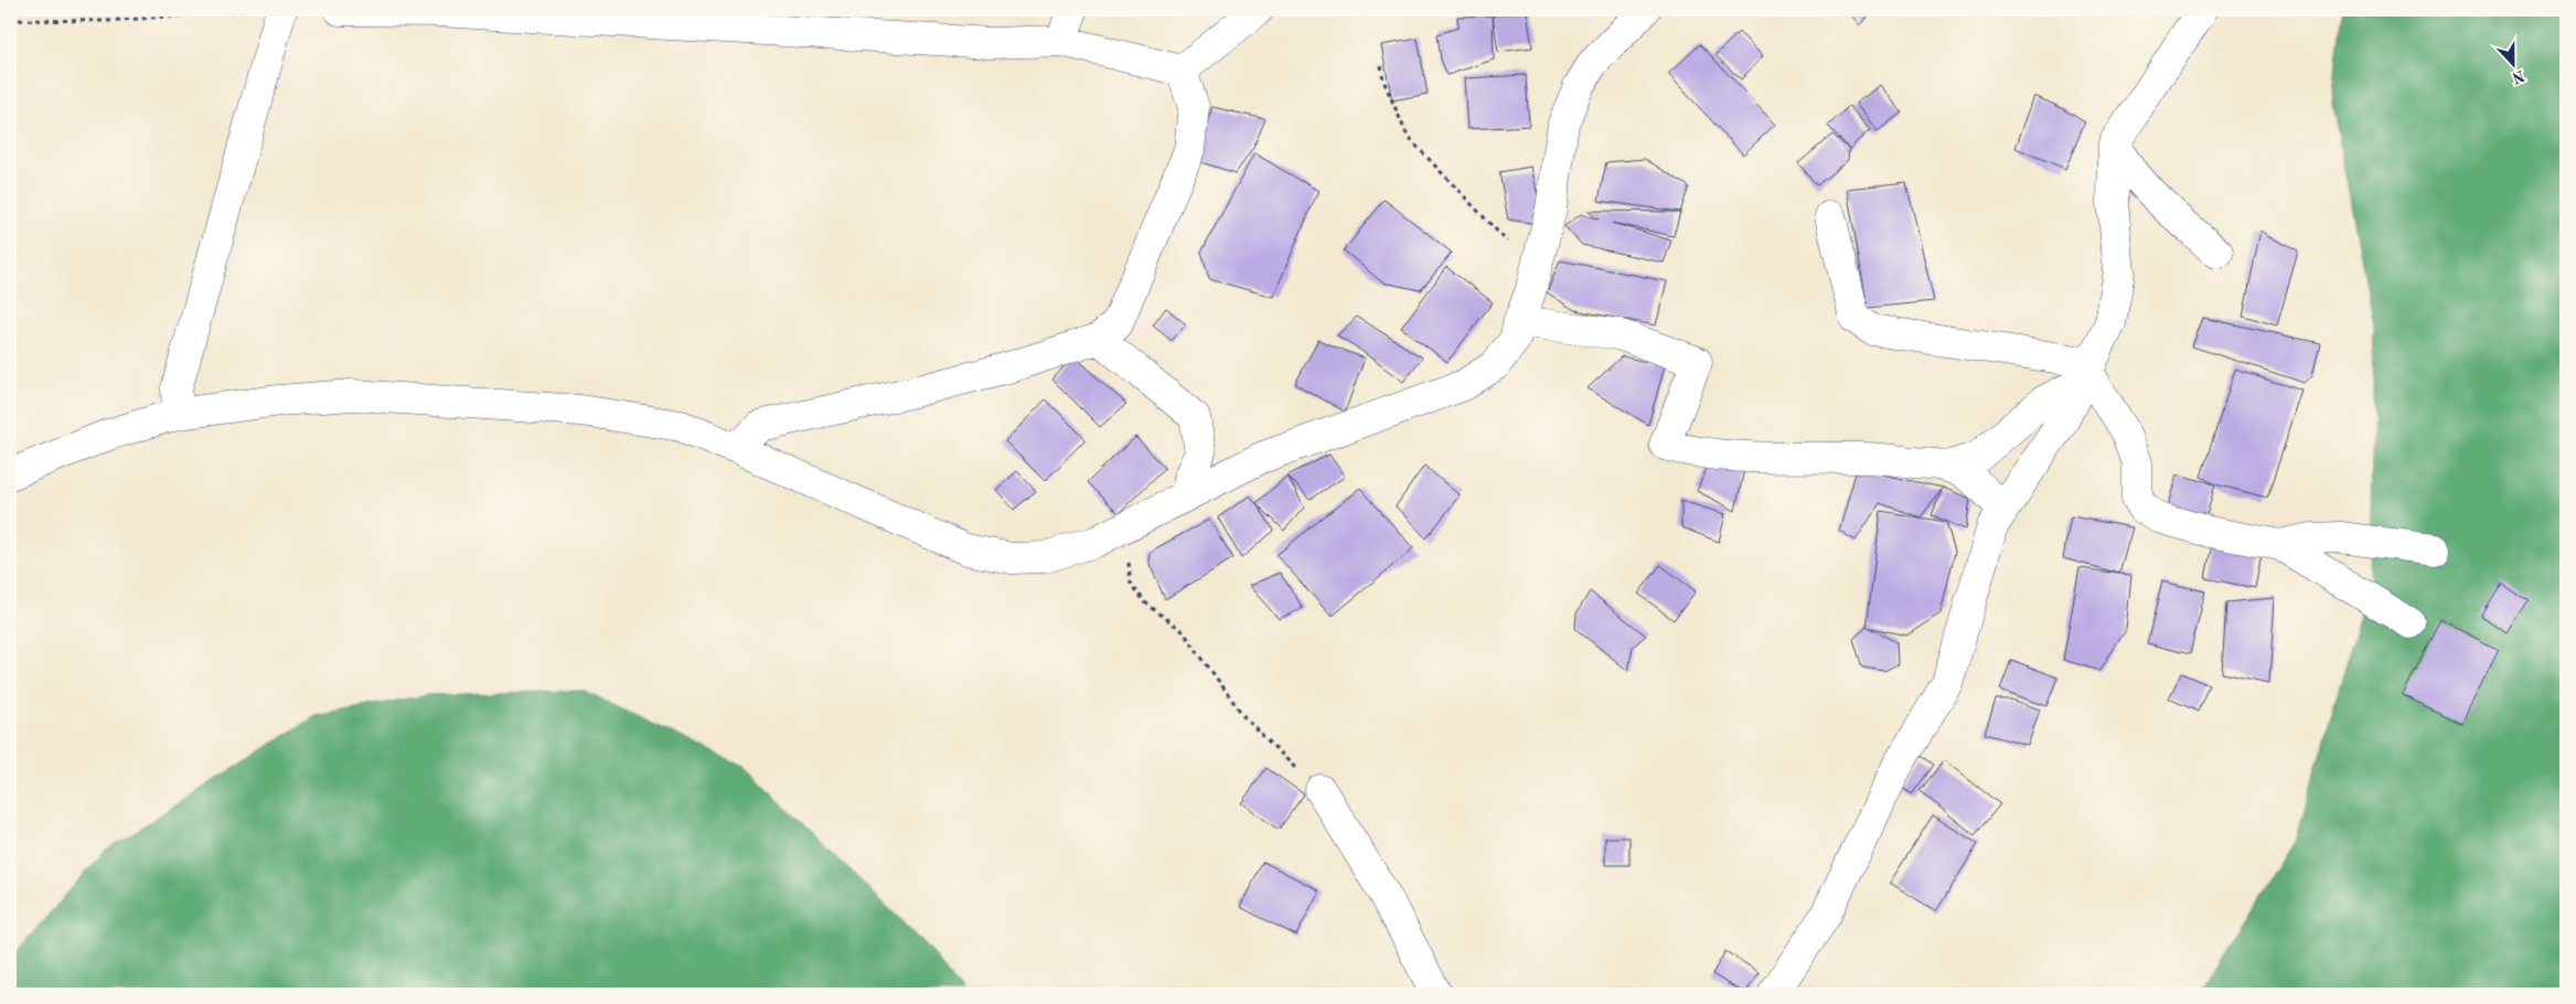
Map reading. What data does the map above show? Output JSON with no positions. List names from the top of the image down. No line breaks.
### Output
{"north":"bottom"}
